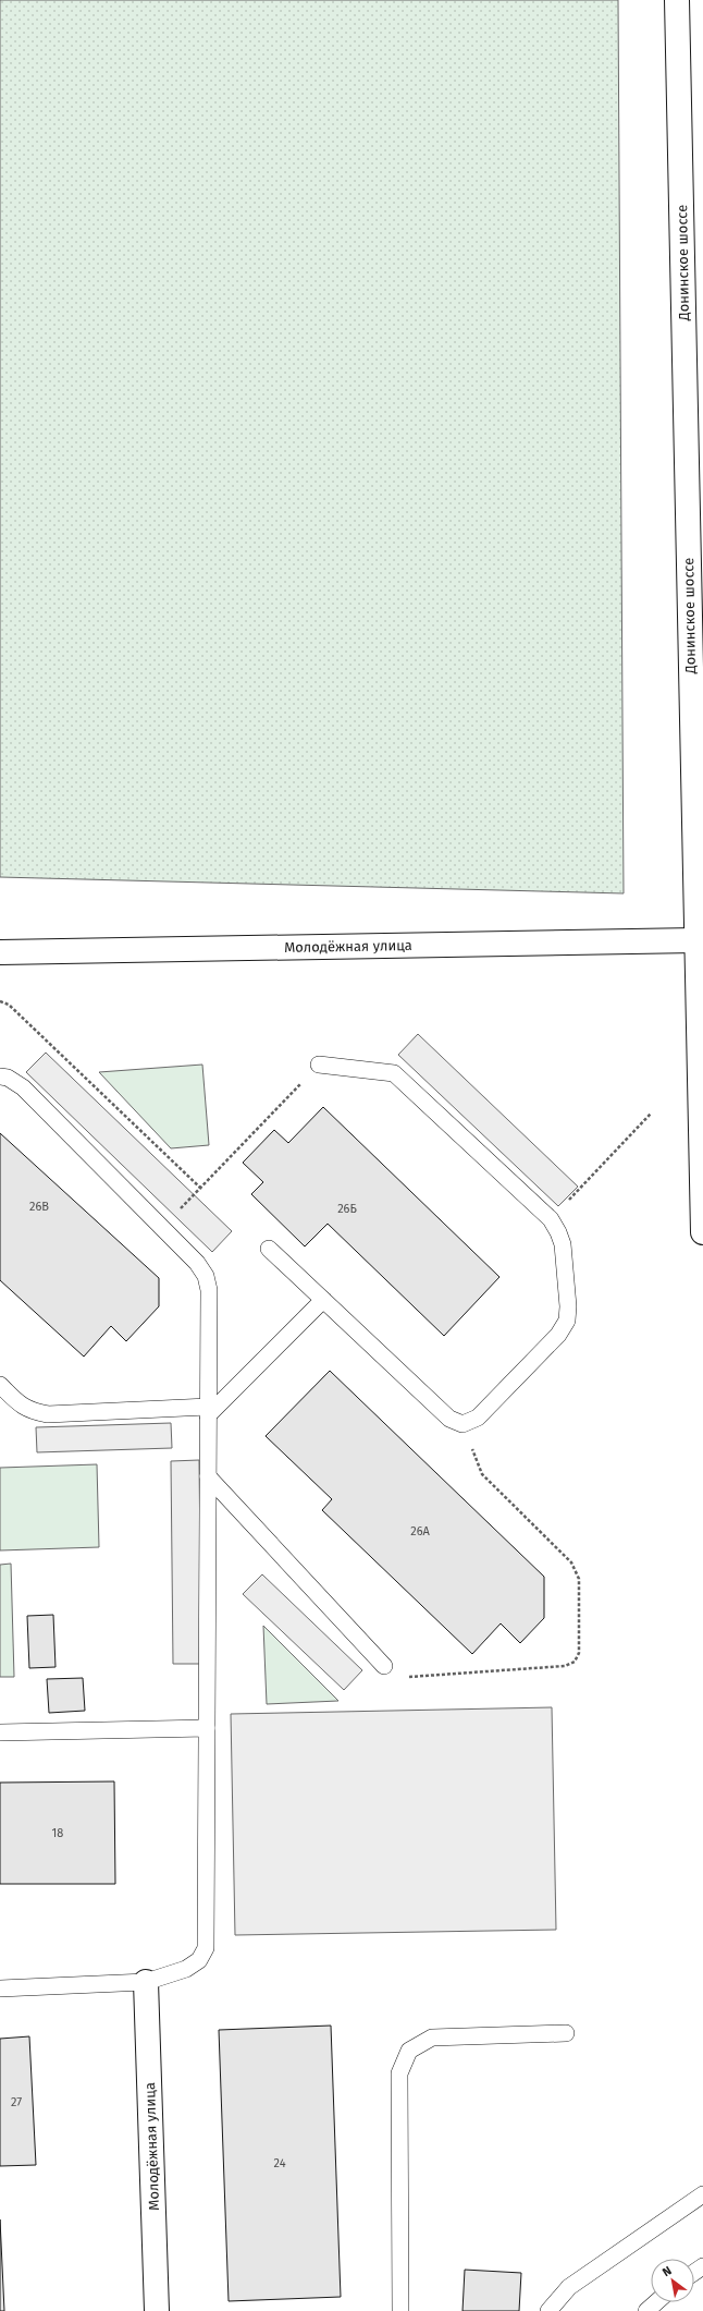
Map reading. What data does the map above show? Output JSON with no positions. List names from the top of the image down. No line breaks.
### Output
{"streets":{"main road":["Донинское шоссе","Молодёжная улица"]},"crossings":[["Донинское шоссе","Молодёжная улица"]],"house_numbers":["26В","26Б","26А","18","27","24"],"north":"top left"}
